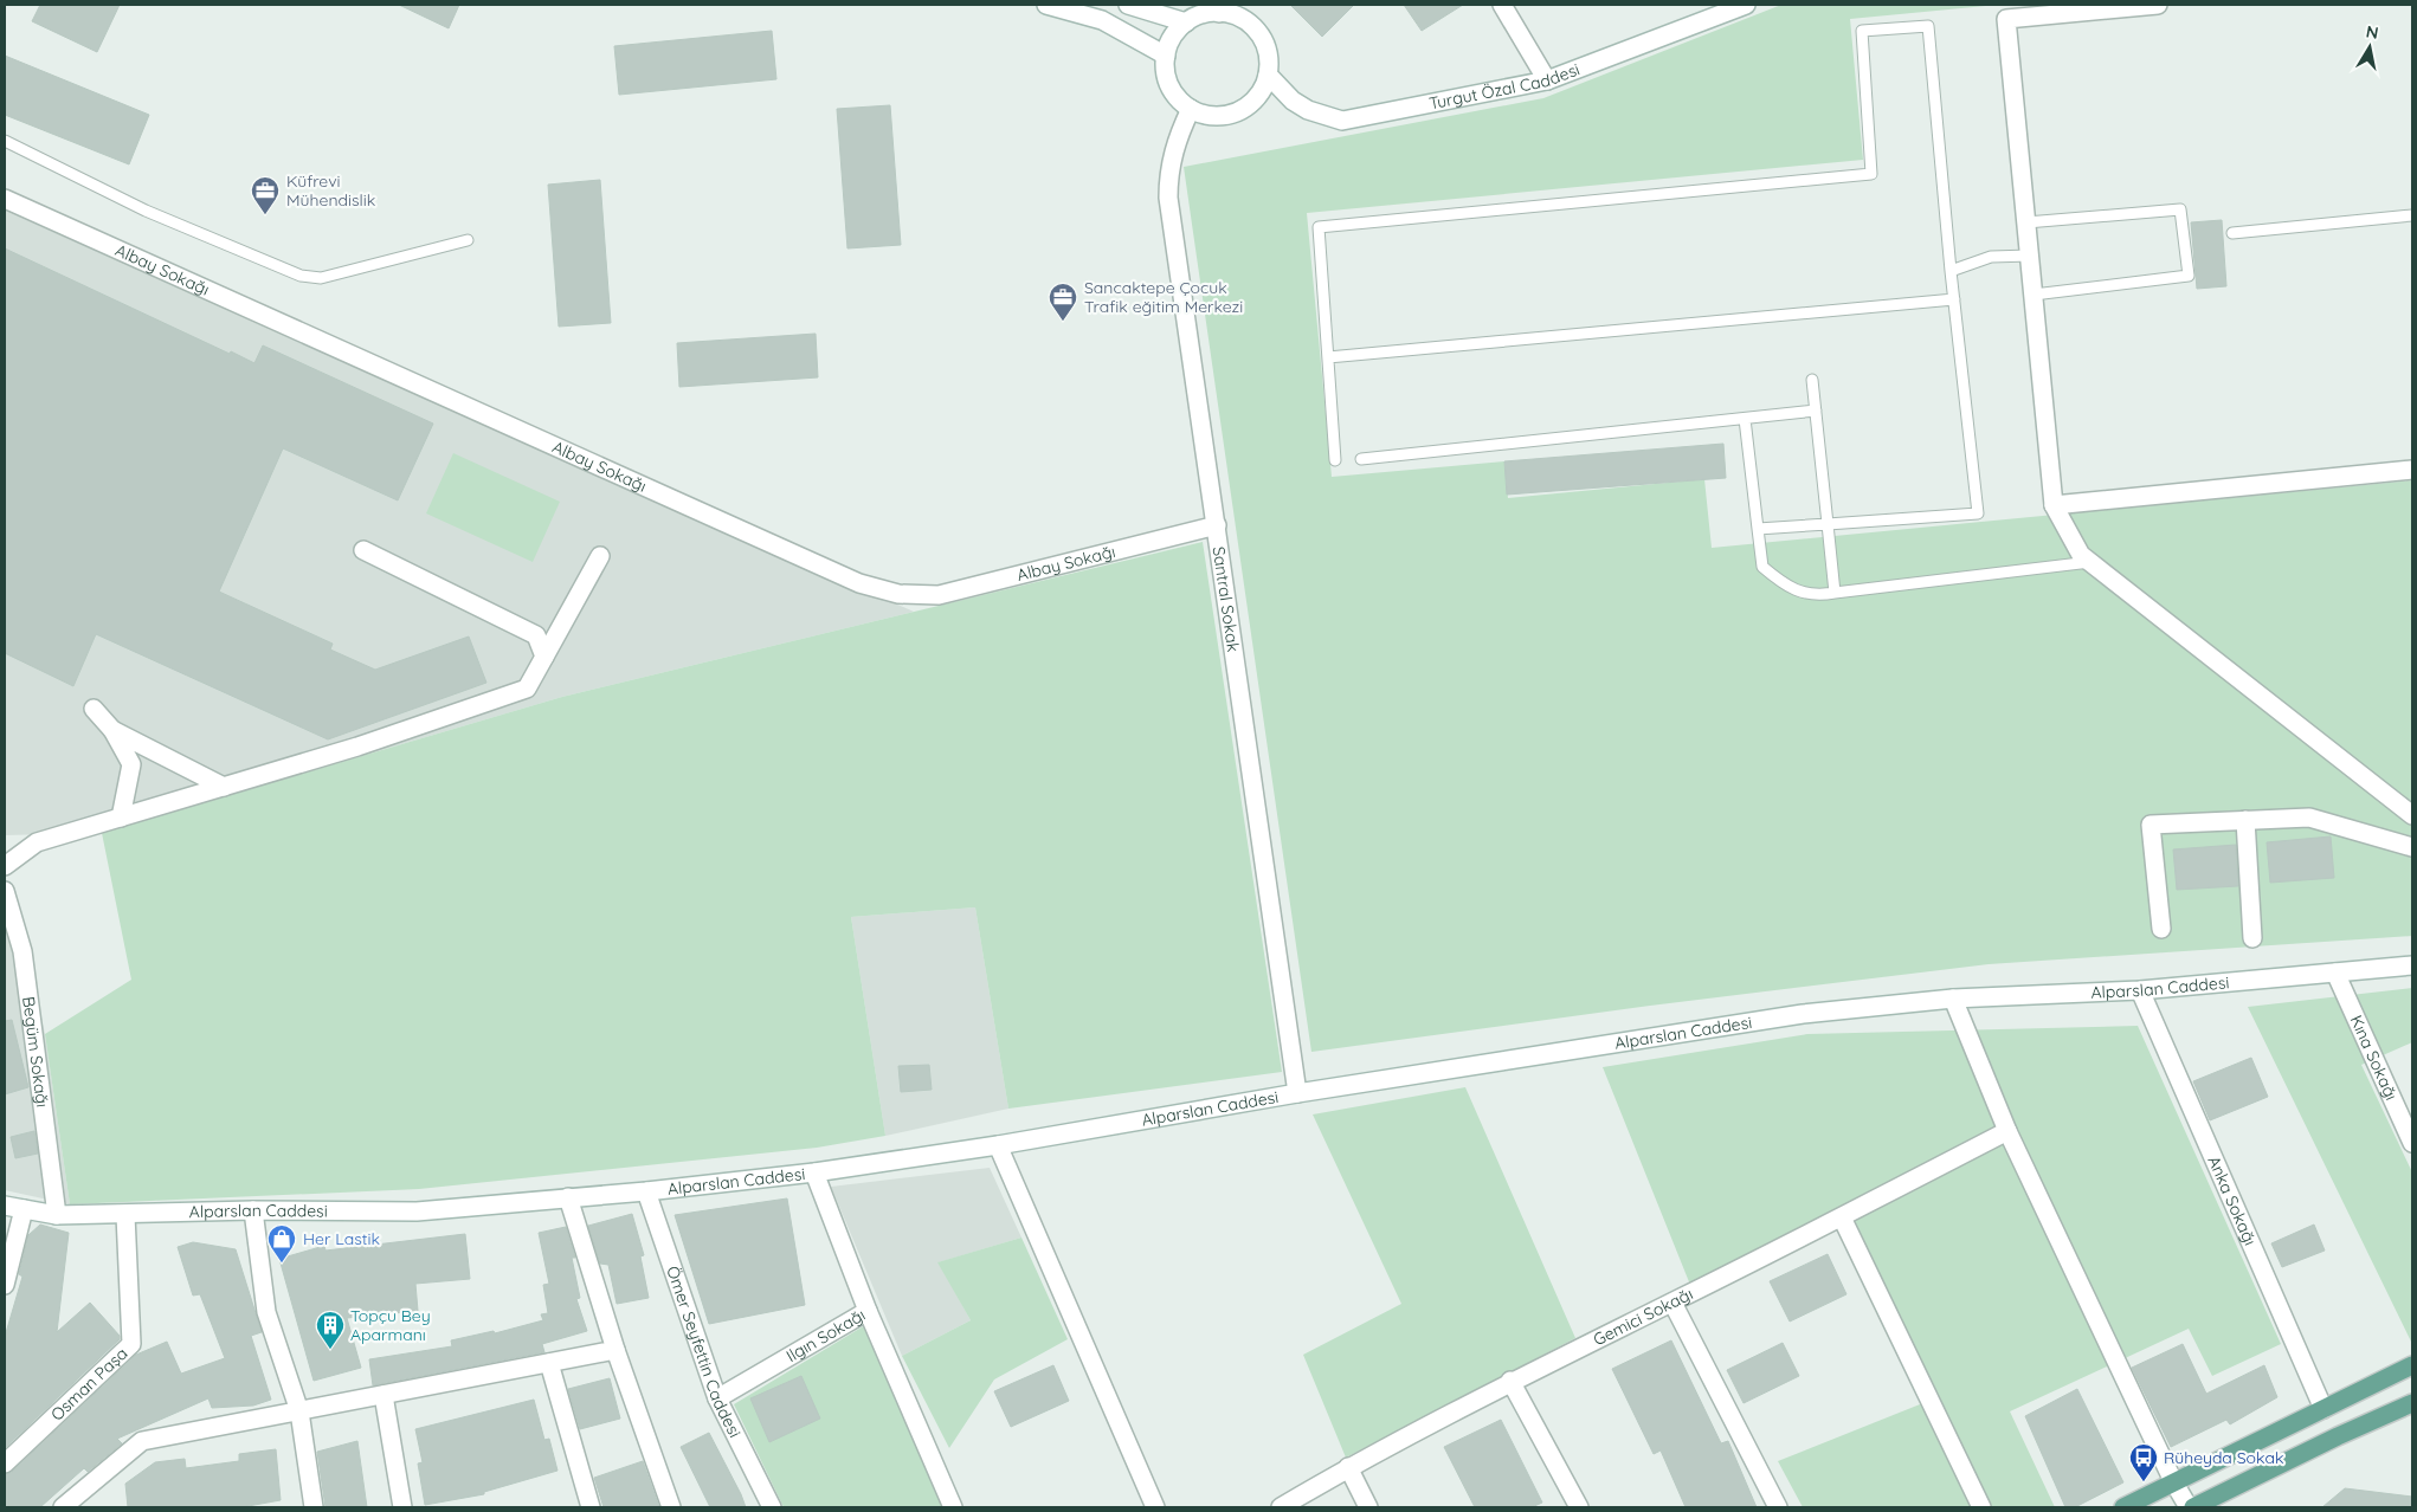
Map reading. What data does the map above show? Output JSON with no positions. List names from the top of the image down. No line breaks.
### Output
{"streets":{"street":["Turgut Özal Caddesi","Albay Sokağı","Santral Sokak","Alparslan Caddesi","Begüm Sokağı","Kına Sokağı","Anka Sokağı","Gemici Sokağı","Ilgın Sokağı","Ömer Seyfettin Caddesi","Osman Paşa"]},"crossings":[["Turgut Özal Caddesi","Santral Sokak"],["Albay Sokağı","Santral Sokak"],["Santral Sokak","Alparslan Caddesi"],["Alparslan Caddesi","Begüm Sokağı"],["Alparslan Caddesi","Kına Sokağı"],["Alparslan Caddesi","Anka Sokağı"],["Alparslan Caddesi","Ilgın Sokağı"],["Alparslan Caddesi","Ömer Seyfettin Caddesi"],["Alparslan Caddesi","Osman Paşa"],["Ilgın Sokağı","Ömer Seyfettin Caddesi"]],"places":{"office":["Küfrevi Mühendislik","Sancaktepe Çocuk Trafik eğitim Merkezi"],"shop":["Her Lastik"],"building":["Topçu Bey Aparmanı"],"bus stop":["Rüheyda Sokak"]},"north":"top"}
